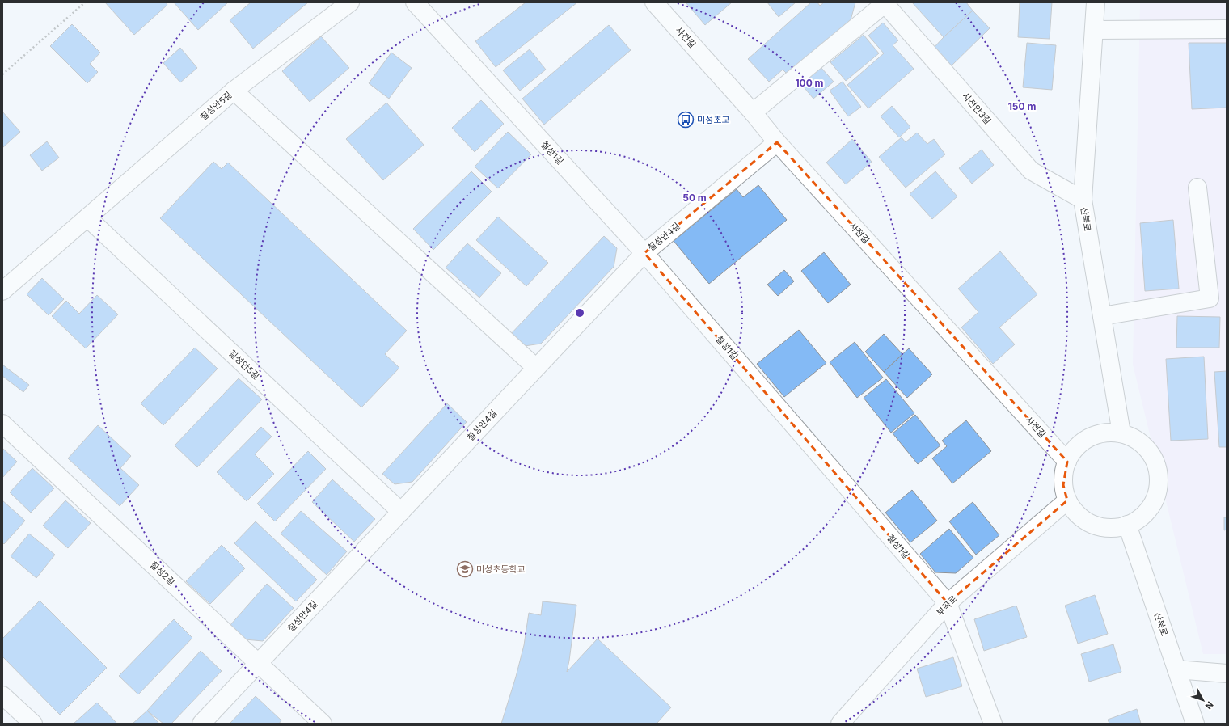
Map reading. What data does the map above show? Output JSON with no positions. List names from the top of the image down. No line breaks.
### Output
{"streets":{"street":["사전길","칠성안5길","사전안3길","칠성1길","산북로","칠성안4길","칠성2길","부곡로"]},"crossings":[["사전길","산북로"],["사전길","칠성안4길"],["사전길","부곡로"],["칠성안5길","칠성안4길"],["사전안3길","산북로"],["칠성1길","칠성안4길"],["칠성1길","부곡로"],["산북로","부곡로"],["칠성안4길","칠성2길"]],"places":{"bus stop":["미성초교"],"school or university":["미성초등학교"]},"north":"bottom right","rings":["100 m","150 m","50 m"]}
